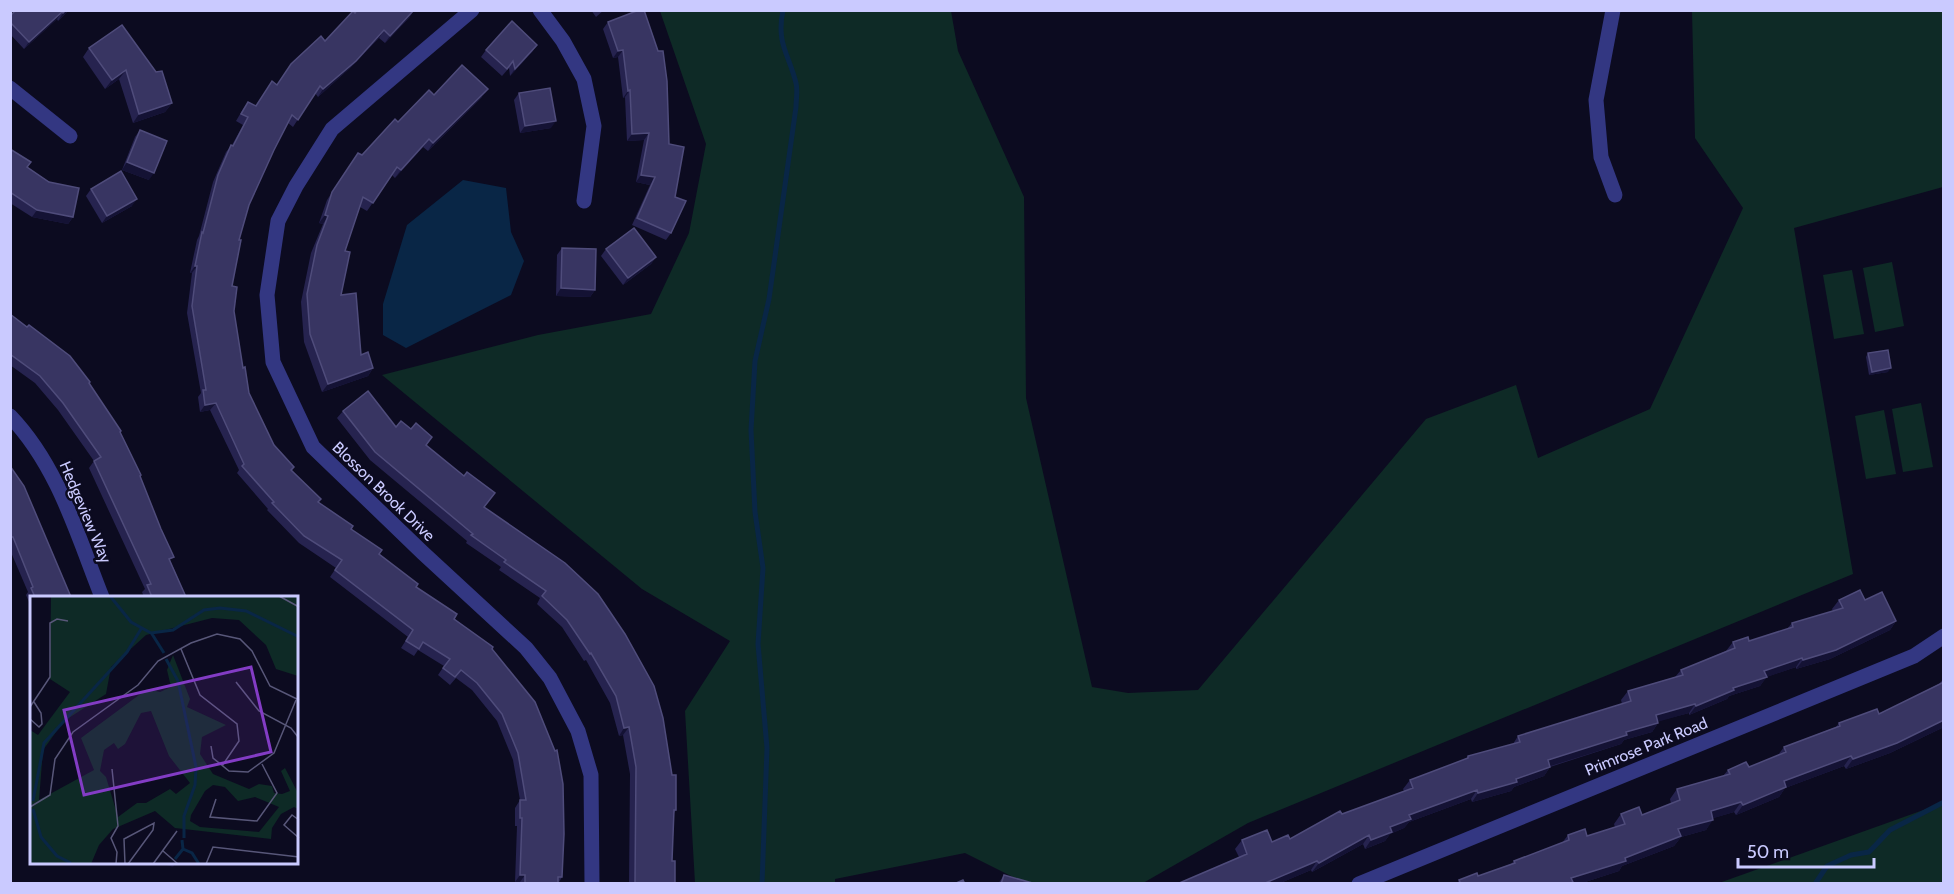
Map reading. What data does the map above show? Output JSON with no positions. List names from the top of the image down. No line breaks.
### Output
{"streets":{"street":["Blosson Brook Drive","Hedgeview Way","Primrose Park Road"]},"scale_bar":"50 m"}
